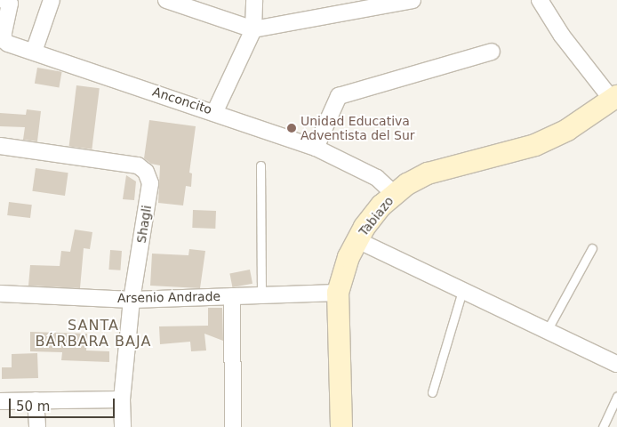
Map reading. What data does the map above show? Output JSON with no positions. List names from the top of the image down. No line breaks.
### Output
{"streets":{"street":["Anconcito","Tabiazo","Shagli","Arsenio Andrade"]},"crossings":[["Anconcito","Tabiazo"],["Tabiazo","Arsenio Andrade"],["Shagli","Arsenio Andrade"]],"districts":["SANTA BÁRBARA BAJA"],"places":["Unidad Educativa Adventista del Sur"],"scale_bar":"50 m"}
